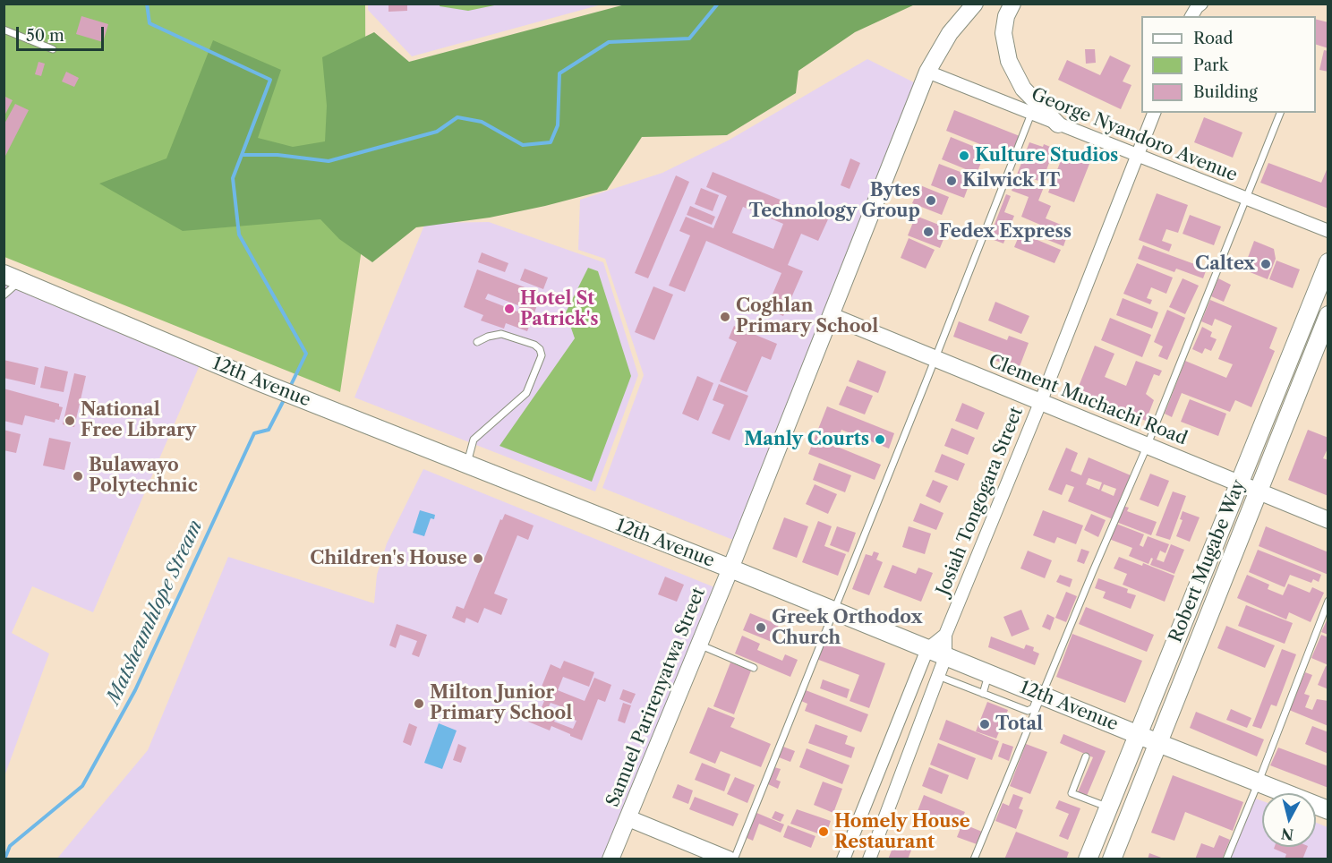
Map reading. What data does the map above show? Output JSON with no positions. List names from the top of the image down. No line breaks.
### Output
{"streets":{"main road":["12th Avenue","Robert Mugabe Way"],"street":["George Nyandoro Avenue","Clement Muchachi Road","Josiah Tongogara Street","Samuel Parirenyatwa Street"]},"crossings":[["George Nyandoro Avenue","Josiah Tongogara Street"],["George Nyandoro Avenue","Samuel Parirenyatwa Street"],["12th Avenue","Josiah Tongogara Street"],["12th Avenue","Robert Mugabe Way"],["12th Avenue","Samuel Parirenyatwa Street"],["Clement Muchachi Road","Josiah Tongogara Street"],["Clement Muchachi Road","Robert Mugabe Way"],["Clement Muchachi Road","Samuel Parirenyatwa Street"]],"water":["Matsheumhlope Stream"],"places":["Kulture Studios","Kilwick IT","Bytes Technology Group","Fedex Express","Caltex","Hotel St Patrick's","Coghlan Primary School","National Free Library","Manly Courts","Bulawayo Polytechnic","Children's House","Greek Orthodox Church","Milton Junior Primary School","Total","Homely House Restaurant"],"legend":["Road","Park","Building"],"scale_bar":"50 m","north":"bottom"}
